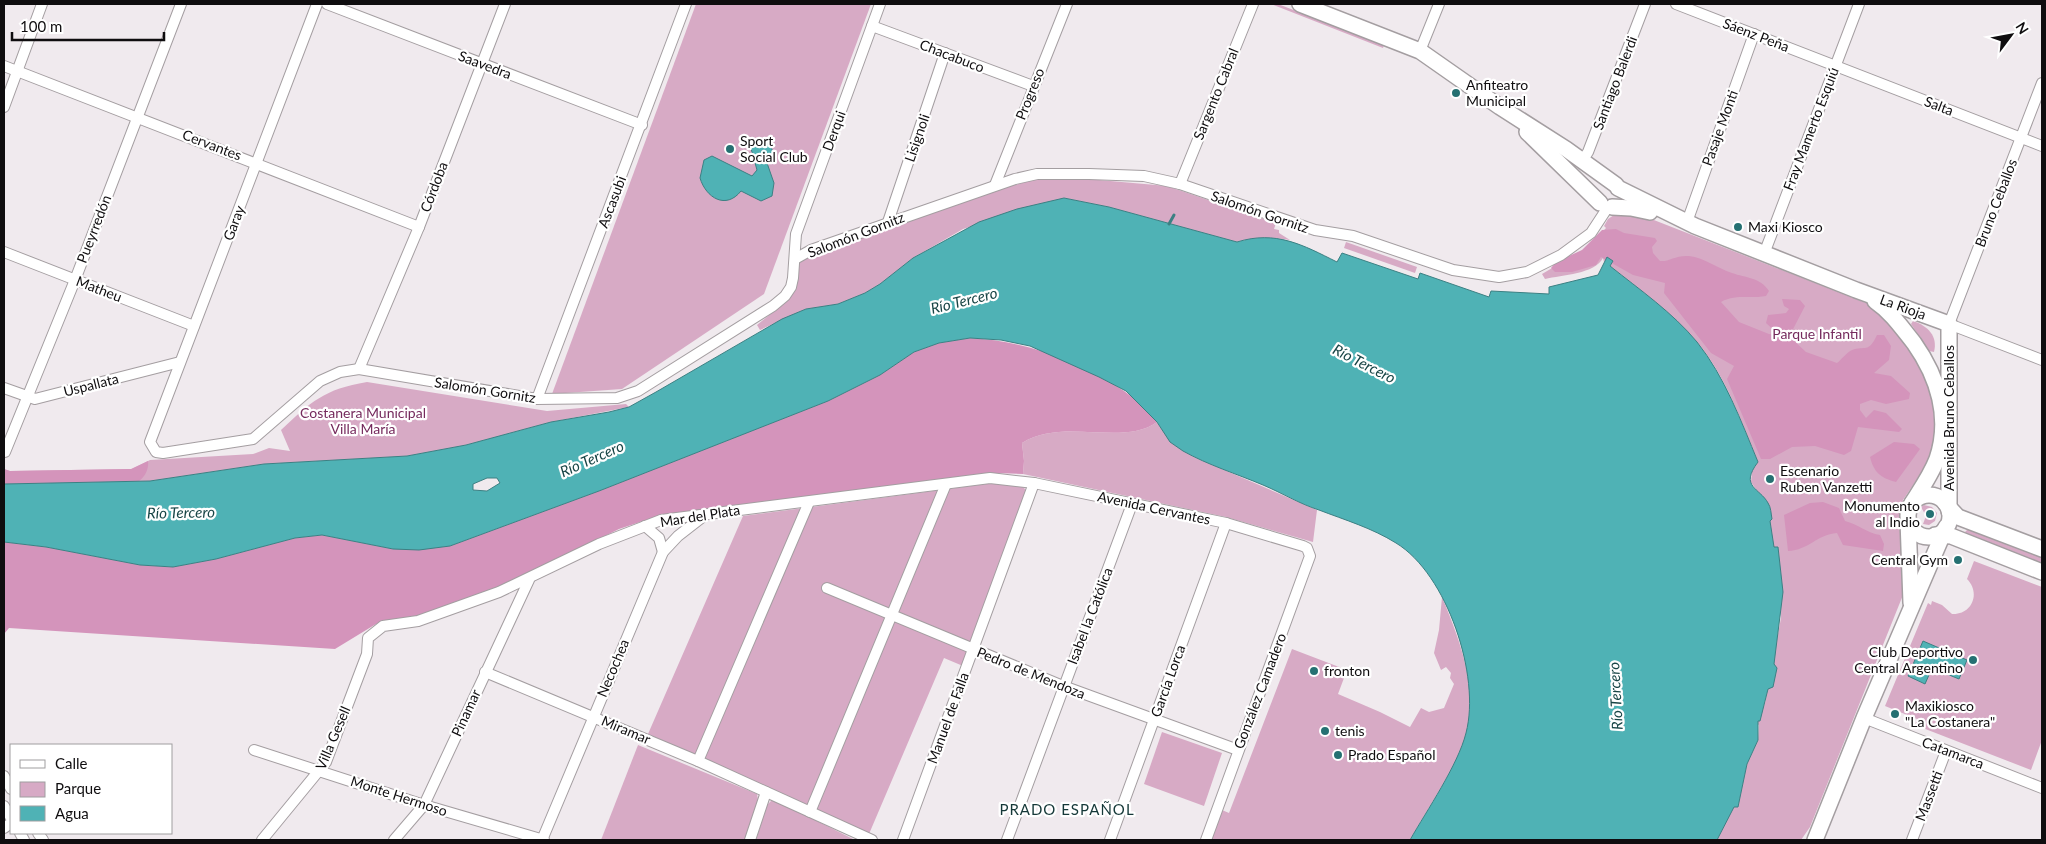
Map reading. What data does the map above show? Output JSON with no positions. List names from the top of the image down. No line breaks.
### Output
{"streets":{"main road":["La Rioja","Avenida Bruno Ceballos"],"street":["Sáenz Peña","Chacabuco","Saavedra","Santiago Balerdi","Progreso","Sargento Cabral","Salta","Pasaje Monti","Fray Mamerto Esquiú","Derqui","Lisignoli","Cervantes","Córdoba","Ascasubi","Bruno Ceballos","Salomón Gornitz","Garay","Pueyrredón","Matheu","Uspallata","Avenida Cervantes","Mar del Plata","Isabel la Católica","Necochea","Pedro de Mendoza","García Lorca","González Camadero","Pinamar","Manuel de Falla","Miramar","Villa Gesell","Catamarca","Monte Hermoso","Massetti"]},"crossings":[["Sáenz Peña","Salta"],["Sáenz Peña","Pasaje Monti"],["Sáenz Peña","Fray Mamerto Esquiú"],["Chacabuco","Progreso"],["Chacabuco","Derqui"],["Chacabuco","Lisignoli"],["Saavedra","Córdoba"],["Saavedra","Ascasubi"],["Progreso","Salomón Gornitz"],["Sargento Cabral","Salomón Gornitz"],["Salta","Fray Mamerto Esquiú"],["Salta","Bruno Ceballos"],["Pasaje Monti","La Rioja"],["Fray Mamerto Esquiú","La Rioja"],["Derqui","Salomón Gornitz"],["Lisignoli","Salomón Gornitz"],["Cervantes","Córdoba"],["Cervantes","Garay"],["Cervantes","Pueyrredón"],["Córdoba","Salomón Gornitz"],["Ascasubi","Salomón Gornitz"],["Bruno Ceballos","La Rioja"],["Bruno Ceballos","Avenida Bruno Ceballos"],["Salomón Gornitz","Garay"],["Garay","Matheu"],["Garay","Uspallata"],["Pueyrredón","Matheu"],["Pueyrredón","Uspallata"],["La Rioja","Avenida Bruno Ceballos"],["Avenida Cervantes","Mar del Plata"],["Avenida Cervantes","Isabel la Católica"],["Avenida Cervantes","García Lorca"],["Avenida Cervantes","González Camadero"],["Avenida Cervantes","Manuel de Falla"],["Mar del Plata","Necochea"],["Mar del Plata","Pinamar"],["Mar del Plata","Villa Gesell"],["Isabel la Católica","Pedro de Mendoza"],["Necochea","Miramar"],["Necochea","Monte Hermoso"],["Pedro de Mendoza","García Lorca"],["Pedro de Mendoza","González Camadero"],["Pedro de Mendoza","Manuel de Falla"],["Pinamar","Miramar"],["Pinamar","Monte Hermoso"],["Villa Gesell","Monte Hermoso"],["Catamarca","Massetti"]],"districts":["PRADO ESPAÑOL"],"water":["Río Tercero"],"parks":["Parque Infantil","Costanera Municipal Villa María"],"places":["Anfiteatro Municipal","Sport Social Club","Maxi Kiosco","Escenario Ruben Vanzetti","Monumento al Indio","Central Gym","Club Deportivo Central Argentino","fronton","Maxikiosco \"La Costanera\"","tenis","Prado Español"],"legend":["Calle","Parque","Agua"],"scale_bar":"100 m","north":"top right"}
